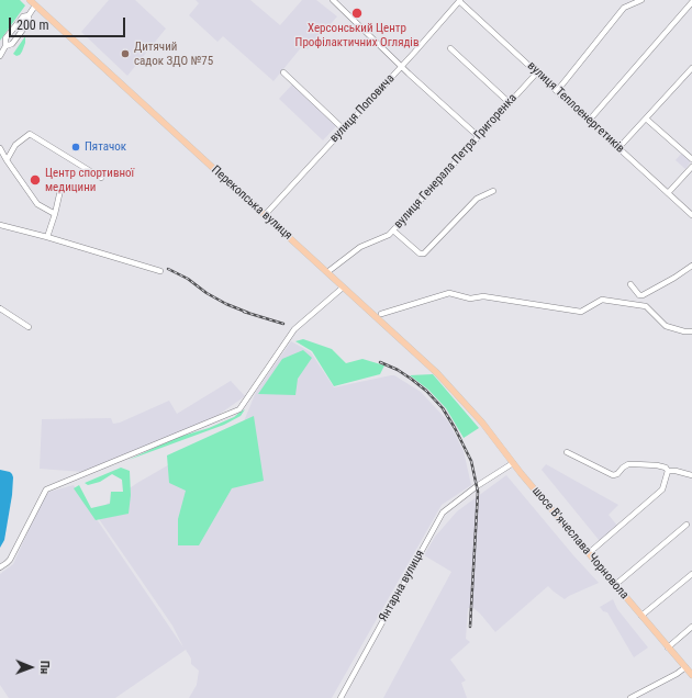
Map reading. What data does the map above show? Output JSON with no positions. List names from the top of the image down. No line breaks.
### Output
{"streets":{"main road":["Перекопська вулиця","шосе В'ячеслава Чорновола"],"street":["вулиця Теплоенергетиків","вулиця Поповича","вулиця Генерала Петра Григоренка","Янтарна вулиця"]},"crossings":[["вулиця Теплоенергетиків","вулиця Поповича"],["вулиця Теплоенергетиків","вулиця Генерала Петра Григоренка"],["вулиця Поповича","Перекопська вулиця"],["вулиця Генерала Петра Григоренка","Перекопська вулиця"],["Перекопська вулиця","шосе В'ячеслава Чорновола"],["шосе В'ячеслава Чорновола","Янтарна вулиця"]],"places":["Херсонський Центр Профілактичних Оглядів","Дитячий садок ЗДО №75","Пятачок","Центр спортивної медицини"],"scale_bar":"200 m","north":"right"}
